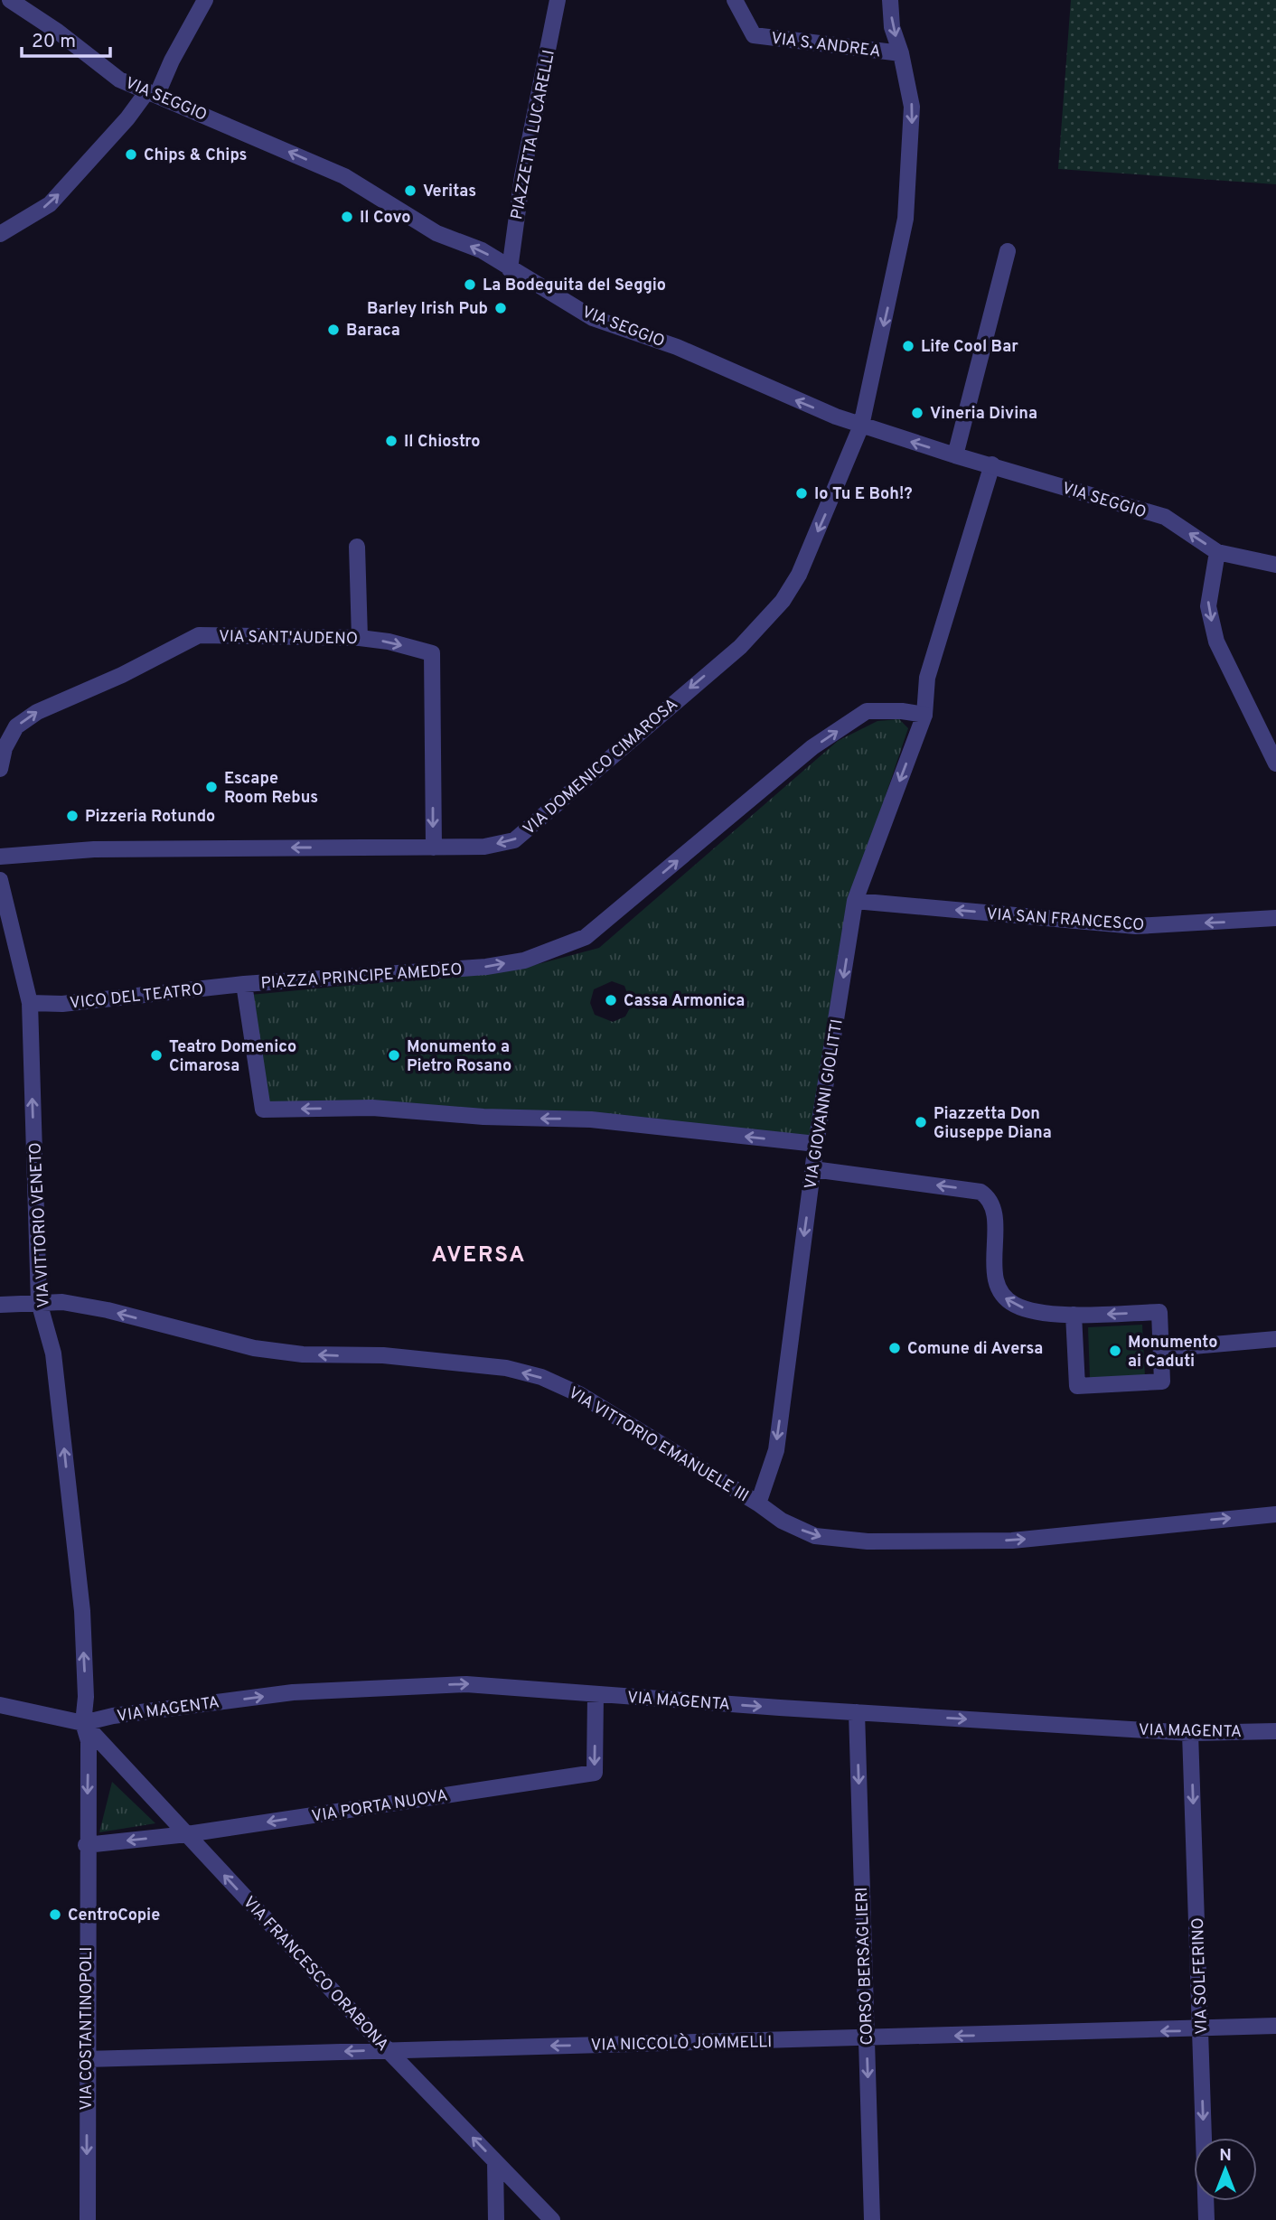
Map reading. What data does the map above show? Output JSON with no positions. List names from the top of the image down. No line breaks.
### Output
{"streets":{"street":["VIA S. ANDREA","VIA SEGGIO","PIAZZETTA LUCARELLI","VIA SANT'AUDENO","VIA DOMENICO CIMAROSA","VIA SAN FRANCESCO","PIAZZA PRINCIPE AMEDEO","VICO DEL TEATRO","VIA GIOVANNI GIOLITTI","VIA VITTORIO VENETO","VIA VITTORIO EMANUELE III","VIA MAGENTA","VIA PORTA NUOVA","CORSO BERSAGLIERI","VIA FRANCESCO ORABONA","VIA SOLFERINO","VIA COSTANTINOPOLI","VIA NICCOLÒ JOMMELLI"]},"crossings":[["VIA S. ANDREA","VIA DOMENICO CIMAROSA"],["VIA SEGGIO","PIAZZETTA LUCARELLI"],["VIA SEGGIO","VIA DOMENICO CIMAROSA"],["VIA SEGGIO","VIA GIOVANNI GIOLITTI"],["VIA SANT'AUDENO","VIA DOMENICO CIMAROSA"],["VIA SAN FRANCESCO","VIA GIOVANNI GIOLITTI"],["PIAZZA PRINCIPE AMEDEO","VICO DEL TEATRO"],["PIAZZA PRINCIPE AMEDEO","VIA GIOVANNI GIOLITTI"],["VICO DEL TEATRO","VIA VITTORIO VENETO"],["VIA GIOVANNI GIOLITTI","VIA VITTORIO EMANUELE III"],["VIA VITTORIO VENETO","VIA VITTORIO EMANUELE III"],["VIA VITTORIO VENETO","VIA MAGENTA"],["VIA VITTORIO VENETO","VIA FRANCESCO ORABONA"],["VIA VITTORIO VENETO","VIA COSTANTINOPOLI"],["VIA MAGENTA","VIA PORTA NUOVA"],["VIA MAGENTA","CORSO BERSAGLIERI"],["VIA MAGENTA","VIA FRANCESCO ORABONA"],["VIA MAGENTA","VIA SOLFERINO"],["VIA MAGENTA","VIA COSTANTINOPOLI"],["VIA PORTA NUOVA","VIA FRANCESCO ORABONA"],["VIA PORTA NUOVA","VIA COSTANTINOPOLI"],["CORSO BERSAGLIERI","VIA NICCOLÒ JOMMELLI"],["VIA FRANCESCO ORABONA","VIA COSTANTINOPOLI"],["VIA FRANCESCO ORABONA","VIA NICCOLÒ JOMMELLI"],["VIA SOLFERINO","VIA NICCOLÒ JOMMELLI"],["VIA COSTANTINOPOLI","VIA NICCOLÒ JOMMELLI"]],"one_way":["VIA SEGGIO","VIA DOMENICO CIMAROSA","VIA SAN FRANCESCO","VIA GIOVANNI GIOLITTI","VIA VITTORIO VENETO","VIA MAGENTA","VIA PORTA NUOVA","CORSO BERSAGLIERI","VIA FRANCESCO ORABONA","VIA SOLFERINO","VIA COSTANTINOPOLI","VIA NICCOLÒ JOMMELLI"],"districts":["AVERSA"],"places":["Chips & Chips","Veritas","Il Covo","La Bodeguita del Seggio","Barley Irish Pub","Baraca","Life Cool Bar","Vineria Divina","Il Chiostro","Io Tu E Boh!?","Escape Room Rebus","Pizzeria Rotundo","Cassa Armonica","Teatro Domenico Cimarosa","Monumento a Pietro Rosano","Piazzetta Don Giuseppe Diana","Comune di Aversa","Monumento ai Caduti","CentroCopie"],"scale_bar":"20 m","north":"top"}
